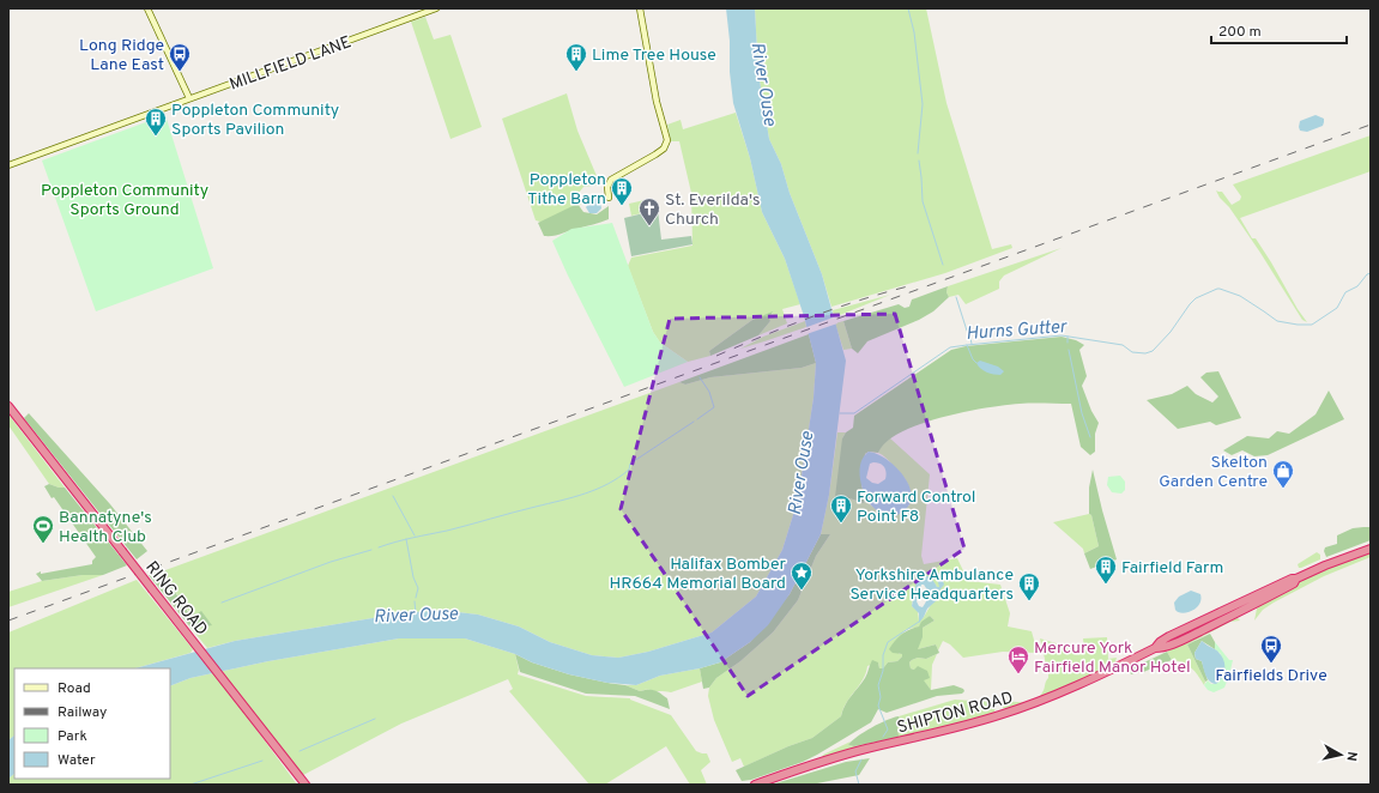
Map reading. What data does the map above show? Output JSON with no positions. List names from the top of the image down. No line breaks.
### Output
{"streets":{"highway":["RING ROAD","SHIPTON ROAD"],"street":["MILLFIELD LANE"]},"water":["River Ouse","Hurns Gutter"],"parks":["Poppleton Community Sports Ground"],"places":{"bus stop":["Long Ridge Lane East","Fairfields Drive"],"building":["Lime Tree House","Poppleton Community Sports Pavilion","Poppleton Tithe Barn","Forward Control Point F8","Fairfield Farm","Yorkshire Ambulance Service Headquarters"],"church":["St. Everilda's Church"],"shop":["Skelton Garden Centre"],"sports":["Bannatyne's Health Club"],"place":["Halifax Bomber HR664 Memorial Board"],"hotel":["Mercure York Fairfield Manor Hotel"]},"legend":["Road","Railway","Park","Water"],"scale_bar":"200 m","north":"right"}
